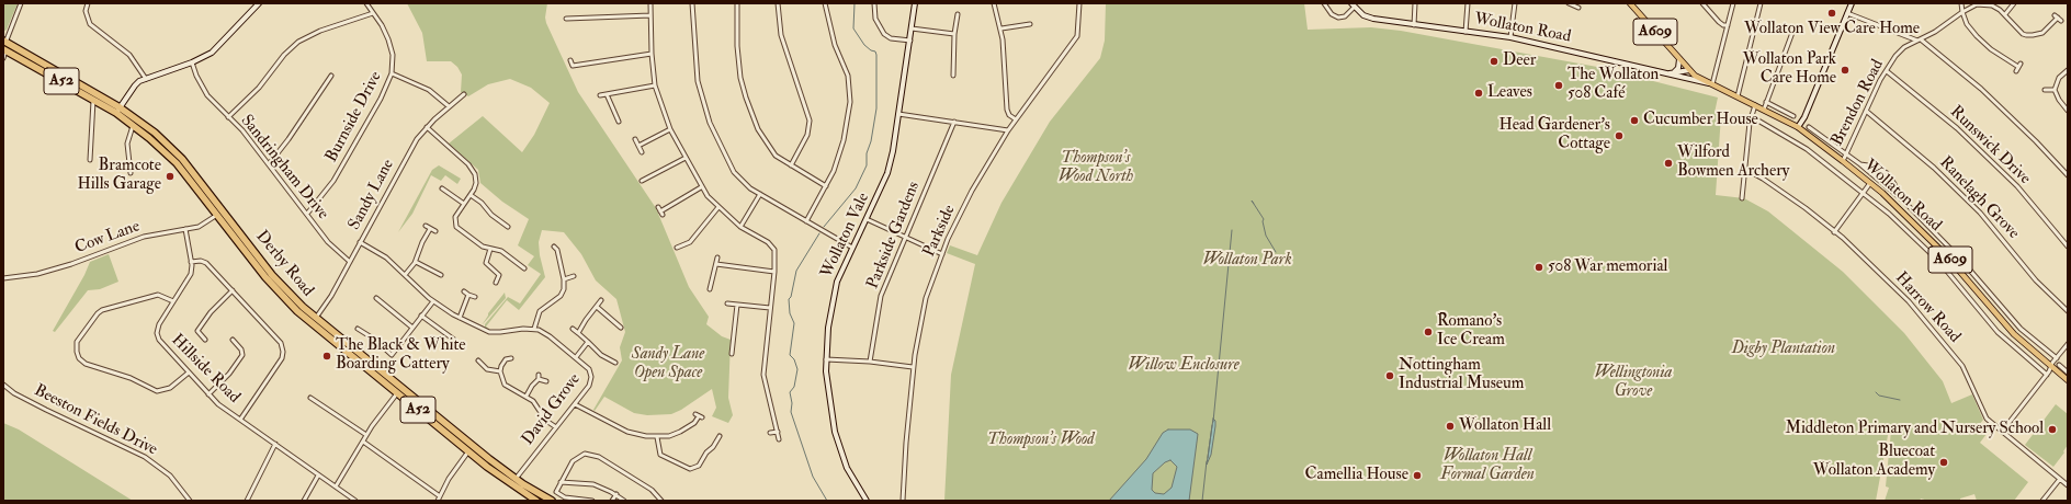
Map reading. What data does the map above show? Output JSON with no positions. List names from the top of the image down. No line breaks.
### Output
{"streets":{"highway":["A52","Derby Road"],"main road":["Wollaton Road","A609"],"street":["Brendon Road","Burnside Drive","Runswick Drive","Sandringham Drive","Sandy Lane","Ranelagh Grove","Parkside","Wollaton Vale","Parkside Gardens","Cow Lane","Harrow Road","Hillside Road","David Grove","Beeston Fields Drive"]},"crossings":[["Wollaton Road","A609"],["Wollaton Road","Brendon Road"],["Brendon Road","Runswick Drive"],["Brendon Road","Ranelagh Grove"],["Burnside Drive","Sandringham Drive"],["Sandringham Drive","Sandy Lane"],["Sandy Lane","Derby Road"],["Cow Lane","Derby Road"],["Cow Lane","Hillside Road"],["Derby Road","David Grove"]],"parks":["Thompson's Wood North","Wollaton Park","Digby Plantation","Sandy Lane Open Space","Willow Enclosure","Wellingtonia Grove","Thompson's Wood","Wollaton Hall Formal Garden"],"places":["Wollaton View Care Home","Deer","Wollaton Park Care Home","The Wollaton 508 Café","Leaves","Cucumber House","Head Gardener's Cottage","Wilford Bowmen Archery","Bramcote Hills Garage","508 War memorial","Romano's Ice Cream","The Black & White Boarding Cattery","Nottingham Industrial Museum","Wollaton Hall","Middleton Primary and Nursery School","Bluecoat Wollaton Academy","Camellia House"]}
